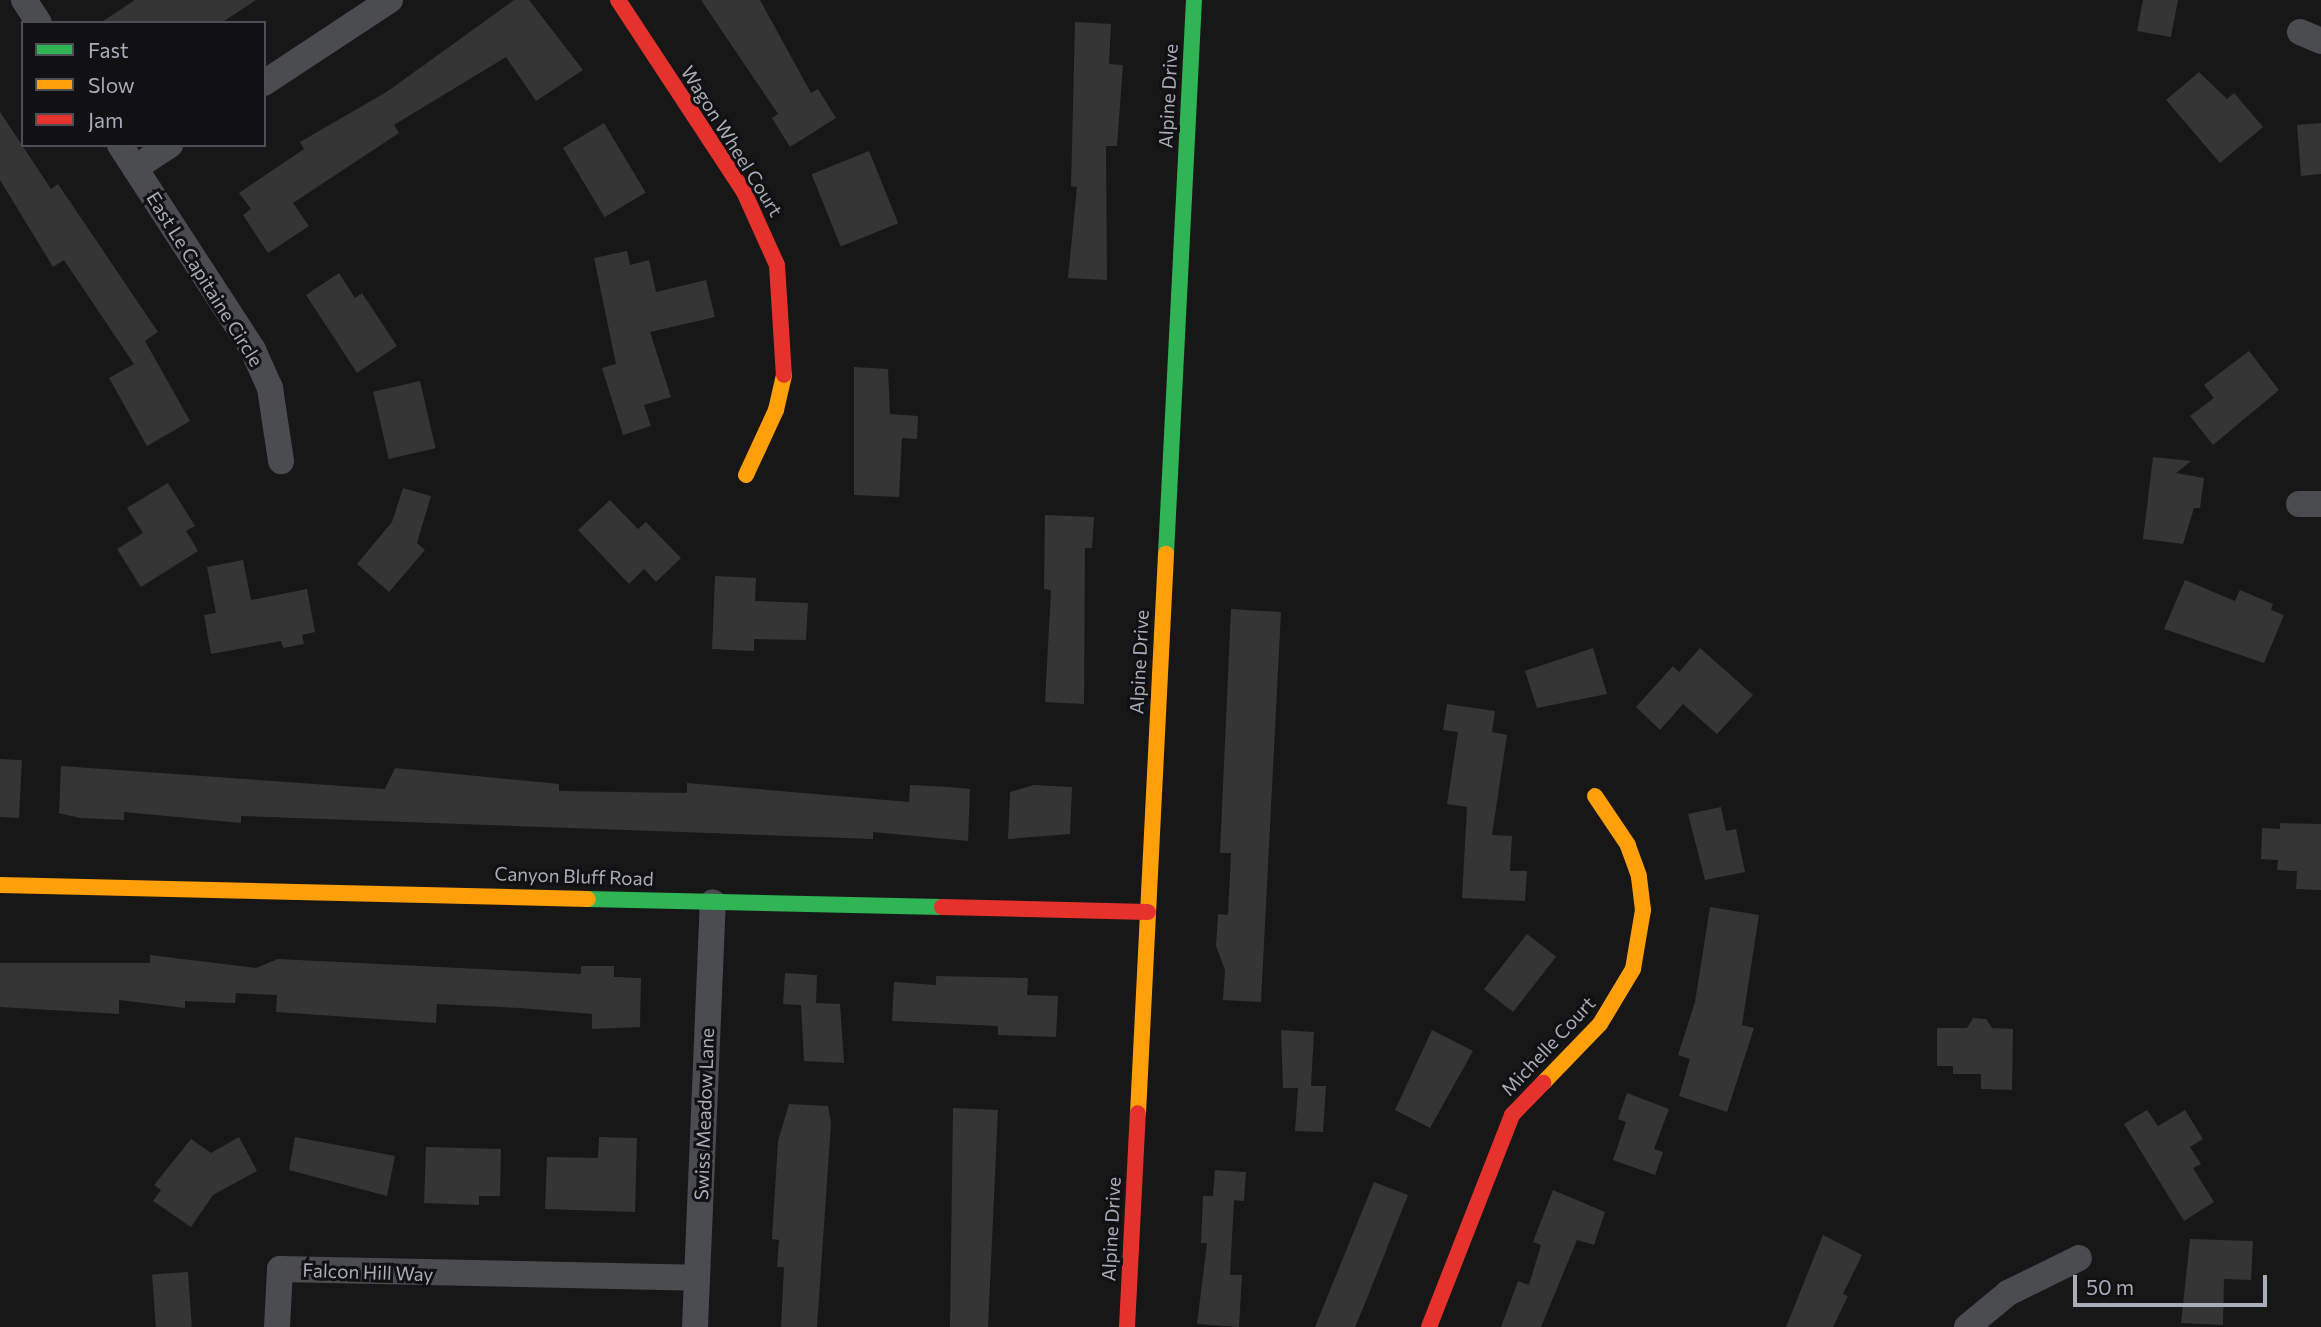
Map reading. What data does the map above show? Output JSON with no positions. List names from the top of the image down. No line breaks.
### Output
{"streets":{"street":["Alpine Drive","Wagon Wheel Court","East Le Capitaine Circle","Canyon Bluff Road","Michelle Court","Swiss Meadow Lane","Falcon Hill Way"]},"crossings":[["Alpine Drive","Canyon Bluff Road"],["Canyon Bluff Road","Swiss Meadow Lane"],["Swiss Meadow Lane","Falcon Hill Way"]],"legend":["Fast","Slow","Jam"],"scale_bar":"50 m"}
